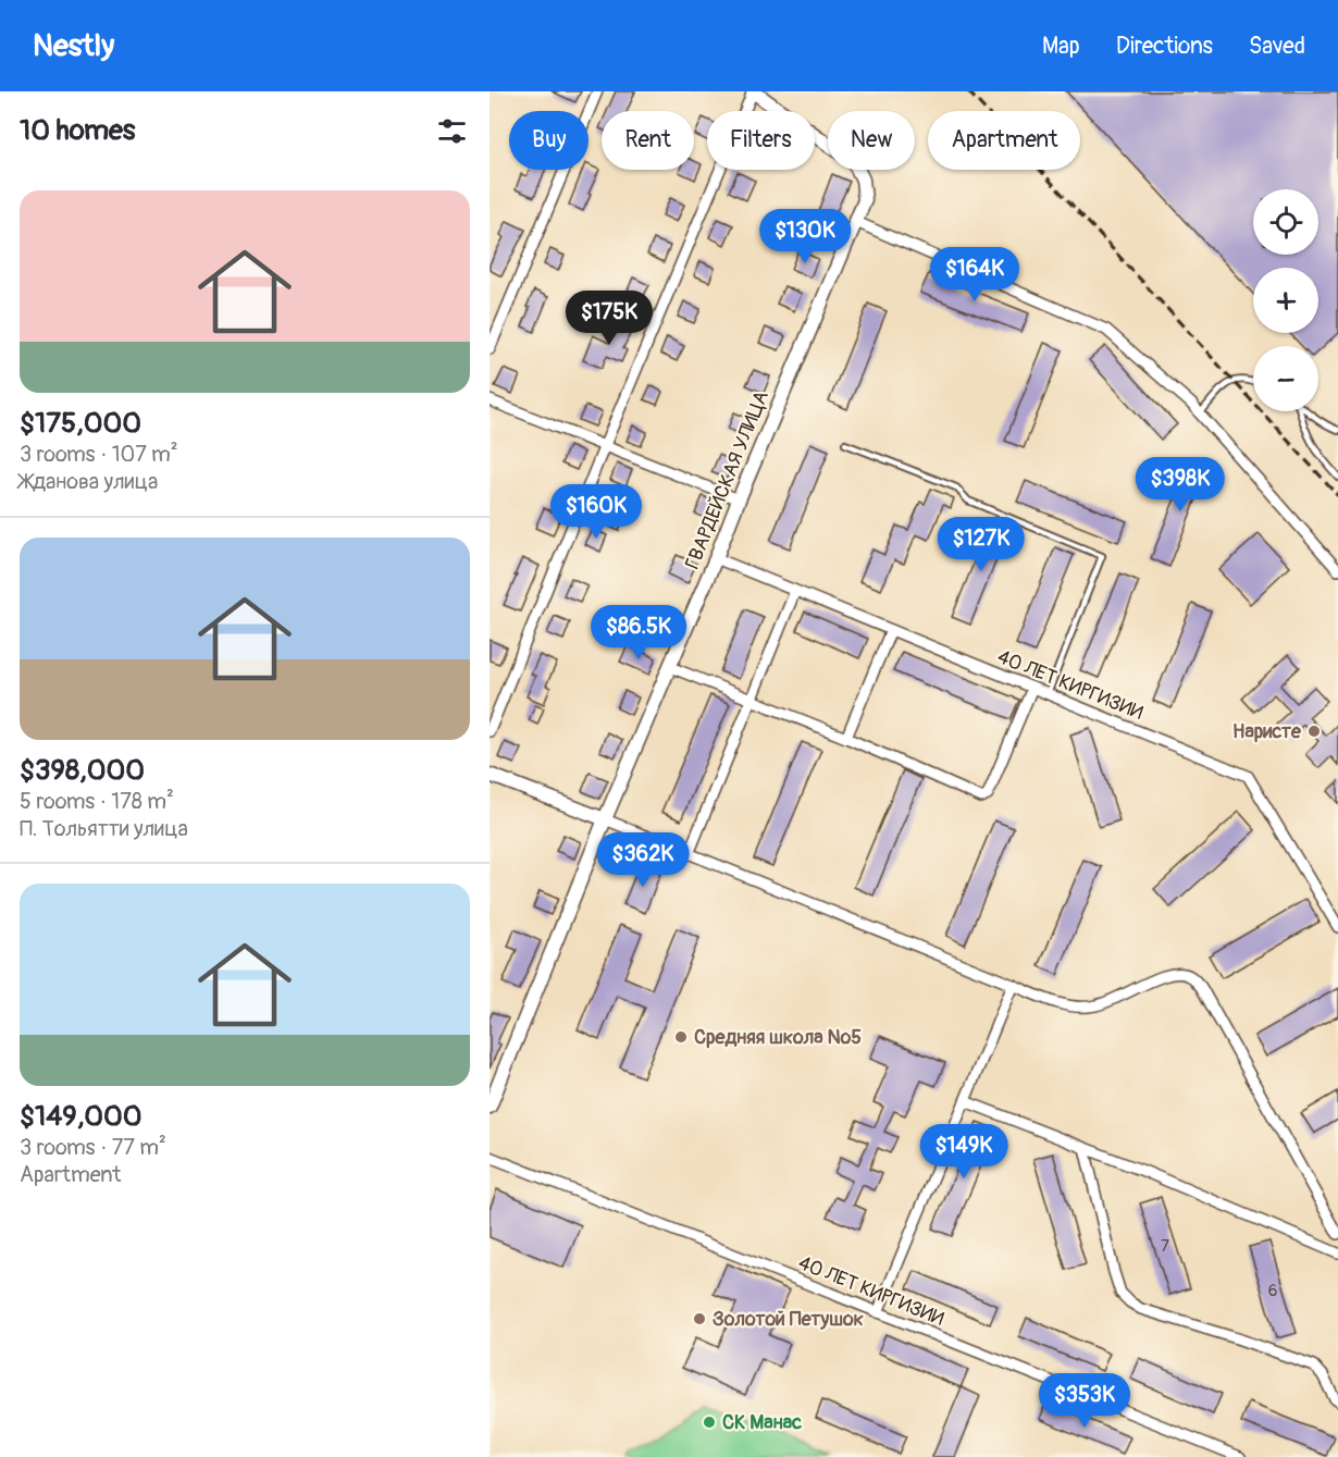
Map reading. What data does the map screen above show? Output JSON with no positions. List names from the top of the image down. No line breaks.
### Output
{"streets":{"street":["ГВАРДЕЙСКАЯ УЛИЦА","40 ЛЕТ КИРГИЗИИ"]},"crossings":[["ГВАРДЕЙСКАЯ УЛИЦА","40 ЛЕТ КИРГИЗИИ"]],"places":["Наристе","Средняя школа №5","Золотой Петушок","СК Манас"],"house_numbers":["7","6"],"page":{"header":"Nestly","nav":["Map","Directions","Saved"],"heading":"10 homes","chip":["Buy","Rent","Filters","New","Apartment"],"list":[{"name":"$175,000","note":"3 rooms · 107 m² · Жданова улица"},{"name":"$398,000","note":"5 rooms · 178 m² · П. Тольятти улица"},{"name":"$149,000","note":"3 rooms · 77 m² · Apartment"}],"map_buttons":["+","−"],"price":["$130K","$164K","$175K","$398K","$160K","$127K","$86.5K","$362K","$149K","$353K"]}}
